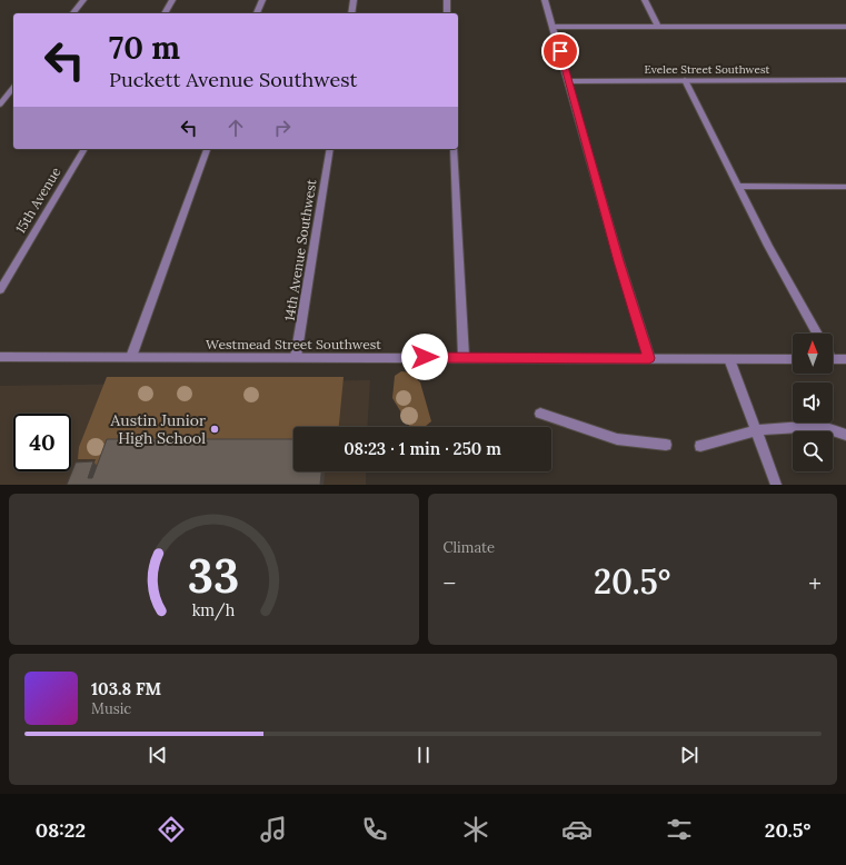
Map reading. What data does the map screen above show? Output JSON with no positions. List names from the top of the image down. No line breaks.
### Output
{"streets":{"street":["Evelee Street Southwest","15th Avenue","14th Avenue Southwest","Westmead Street Southwest"]},"crossings":[["14th Avenue Southwest","Westmead Street Southwest"]],"places":["Austin Junior High School"],"north":"top","page":{"turn":["70 m","Puckett Avenue Southwest"],"limit":"40","trip":"08:23 · 1 min · 250 m","tile":"Climate","heat":["−","20.5°","+"],"song":["103.8 FM","Music"],"tabs":["08:22","20.5°"],"gauge":["33","km/h"]}}
